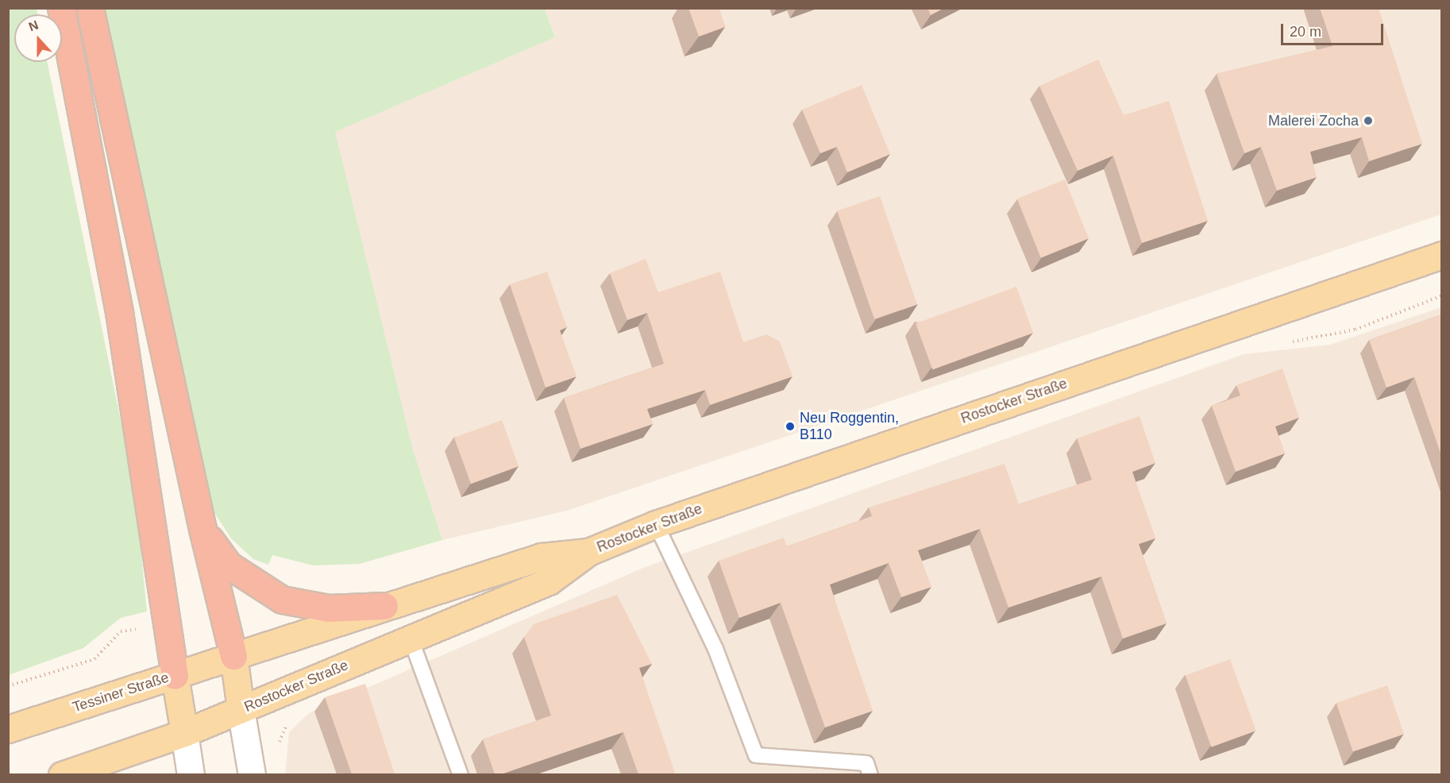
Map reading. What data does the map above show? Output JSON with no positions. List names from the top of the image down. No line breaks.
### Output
{"streets":{"main road":["Rostocker Straße","Tessiner Straße"]},"crossings":[["Rostocker Straße","Tessiner Straße"]],"places":["Malerei Zocha","Neu Roggentin, B110"],"scale_bar":"20 m","north":"top"}
